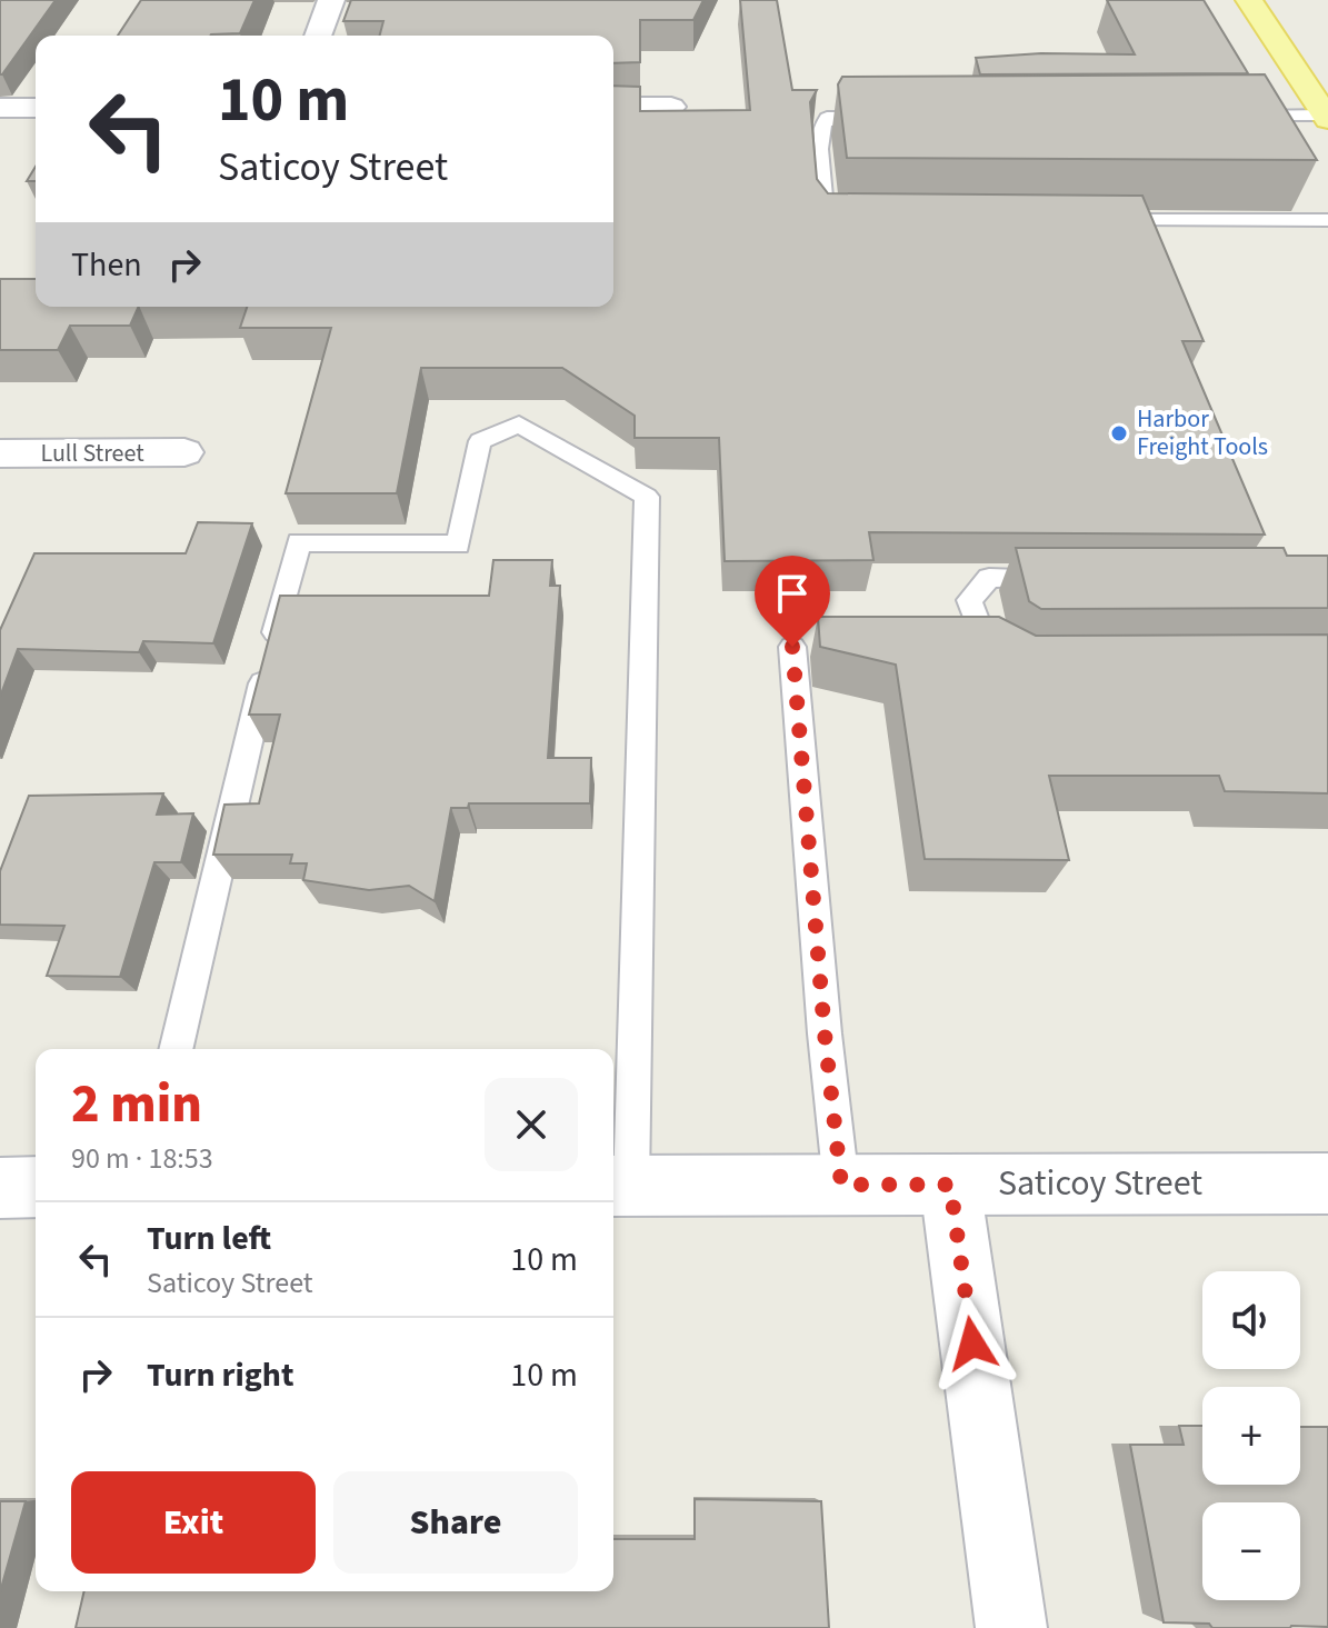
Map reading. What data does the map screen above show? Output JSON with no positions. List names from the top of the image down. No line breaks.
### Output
{"streets":{"street":["Lull Street","Saticoy Street"]},"places":["Harbor Freight Tools"],"page":{"turn":["10 m","Saticoy Street"],"then":"Then","heading":["2 min","90 m · 18:53"],"list":[{"name":"Turn left","note":"Saticoy Street","value":"10 m"},{"name":"Turn right","value":"10 m"}],"map_buttons":["+","−"],"buttons":["Exit","Share"]}}
